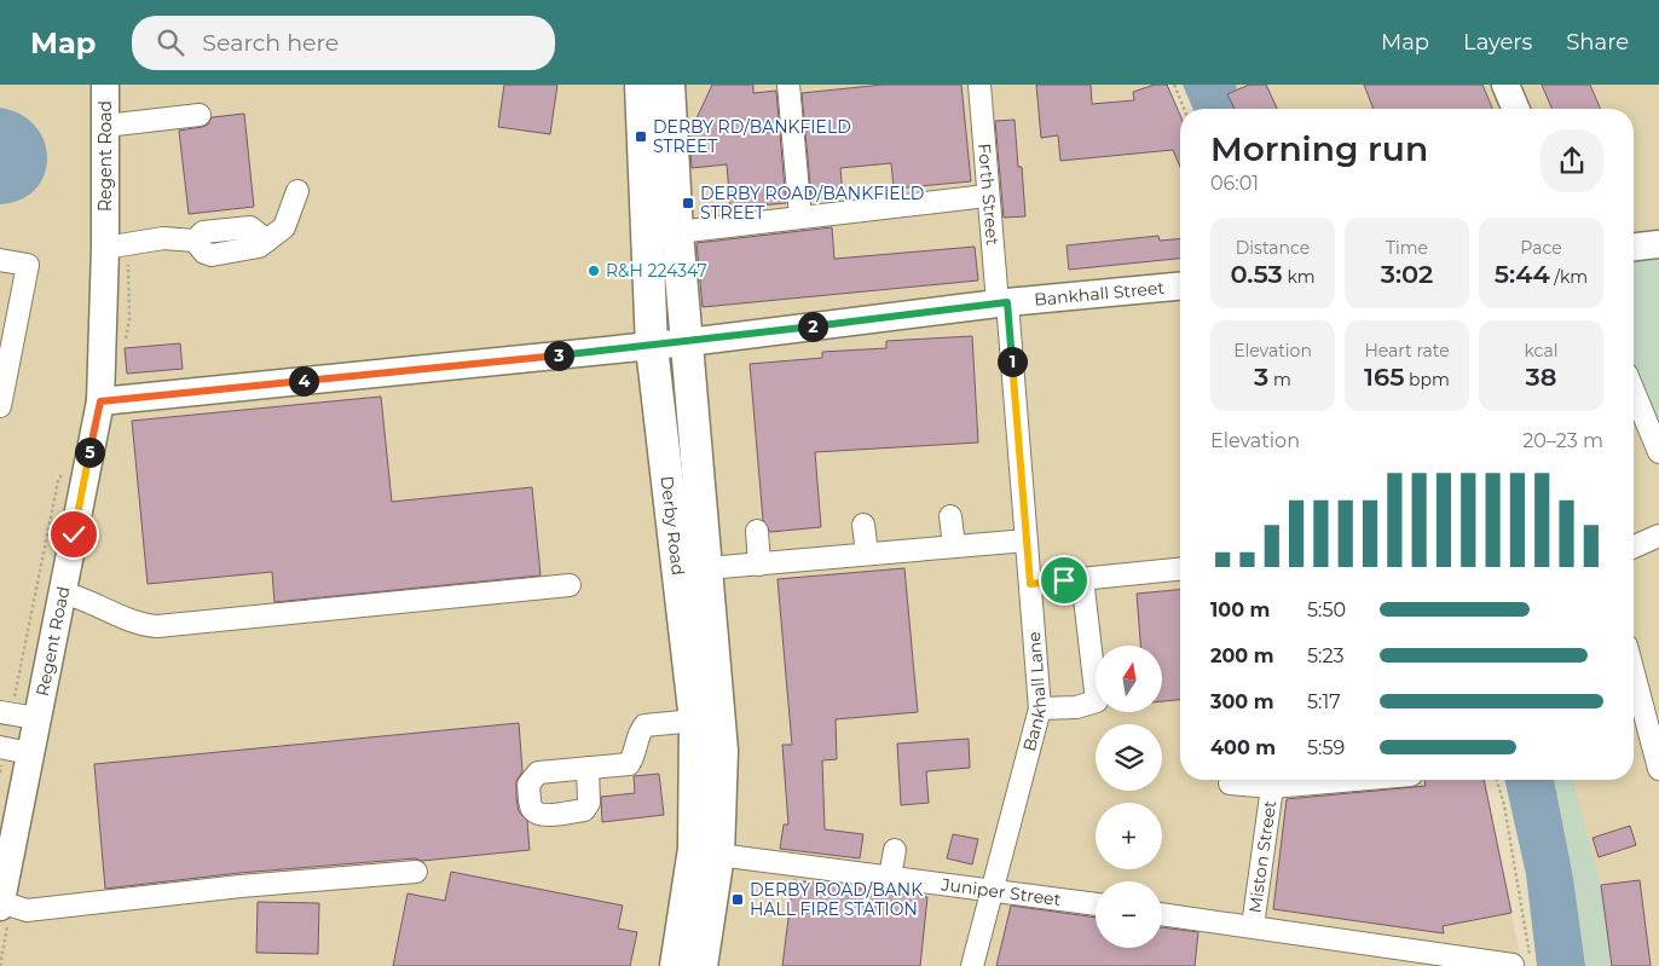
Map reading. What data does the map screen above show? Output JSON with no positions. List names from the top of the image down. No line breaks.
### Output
{"streets":{"highway":["Derby Road"],"main road":["Regent Road","Bankhall Street"],"street":["Forth Street","Bankhall Lane","Miston Street","Juniper Street"]},"crossings":[["Regent Road","Bankhall Street"],["Forth Street","Bankhall Street"],["Forth Street","Bankhall Lane"],["Bankhall Street","Derby Road"],["Bankhall Street","Bankhall Lane"],["Derby Road","Juniper Street"],["Bankhall Lane","Juniper Street"]],"places":{"transit":["DERBY RD/BANKFIELD STREET","DERBY ROAD/BANKFIELD STREET","DERBY ROAD/BANK HALL FIRE STATION"],"other":["R&H 224347"]},"north":"top","page":{"header":"Map","search":"Search here","nav":["Map","Layers","Share"],"heading":["Morning run","06:01"],"stats":[["Distance","0.53 km"],["Time","3:02"],["Pace","5:44 /km"],["Elevation","3 m"],["Heart rate","165 bpm"],["kcal","38"]],"pins":["2","3","1","4","5"],"chart":["Elevation","20–23 m"],"list":[{"name":"100 m","note":"5:50"},{"name":"200 m","note":"5:23"},{"name":"300 m","note":"5:17"},{"name":"400 m","note":"5:59"}],"map_buttons":["+","−"]}}
